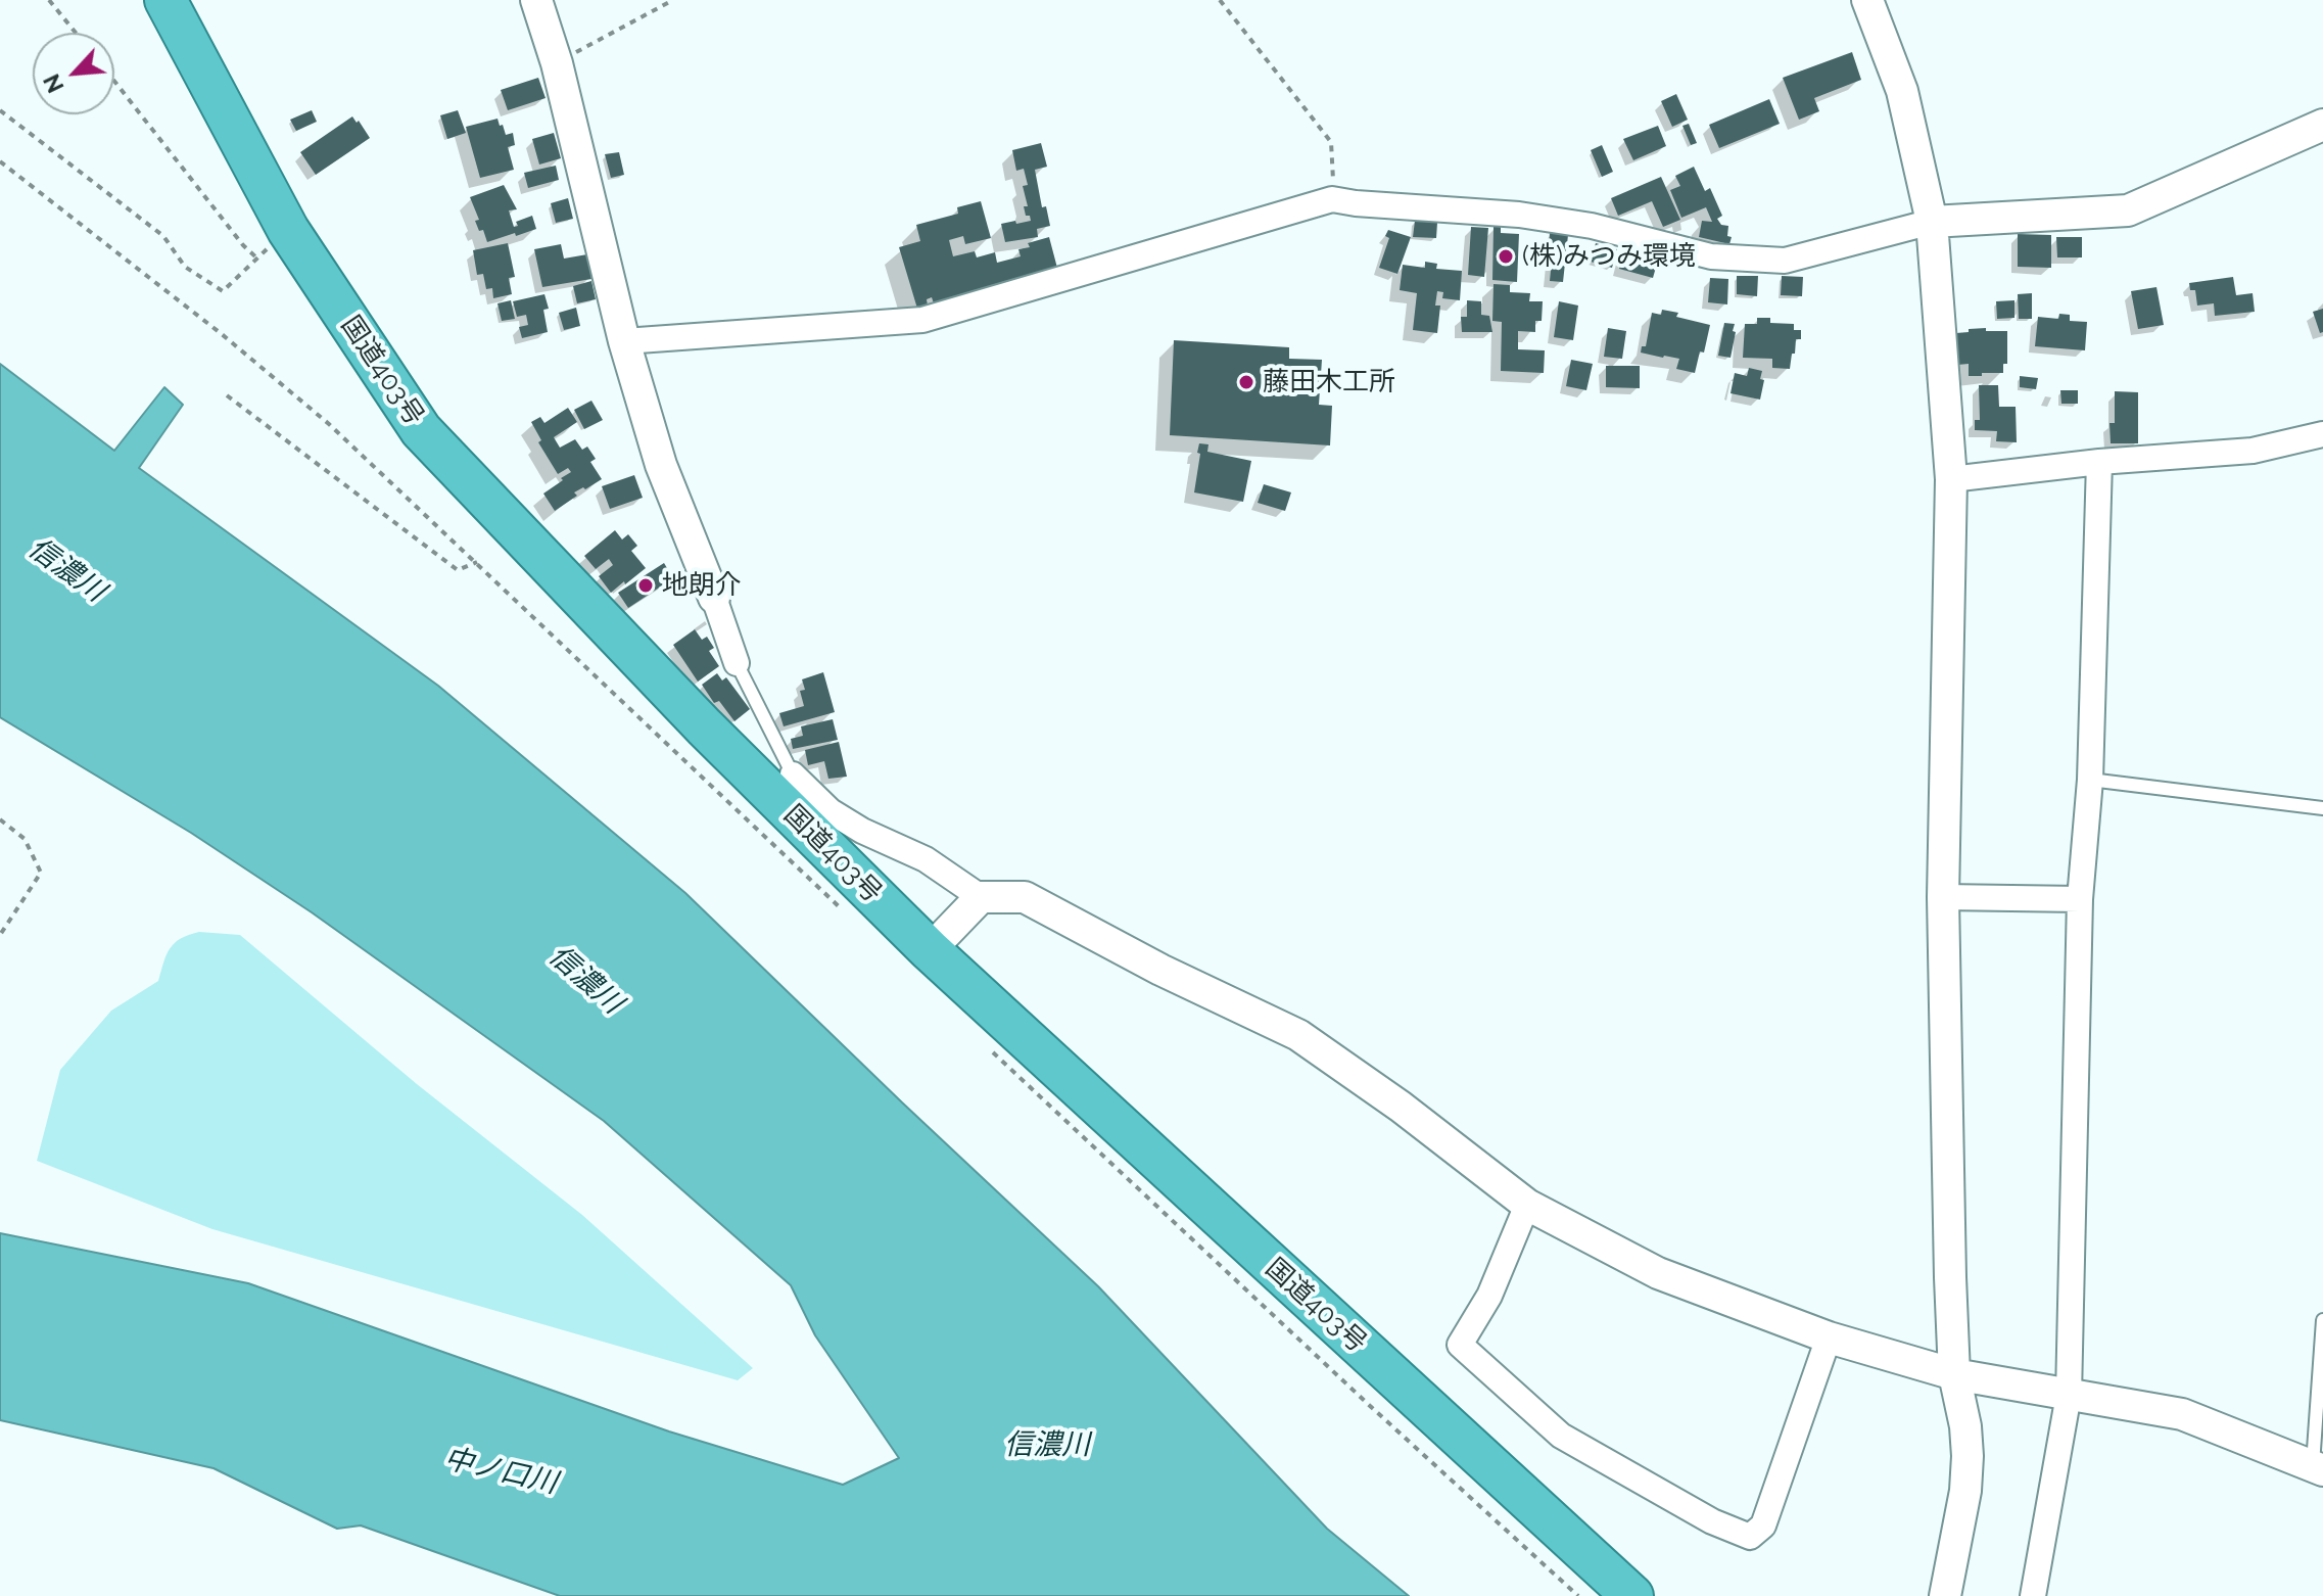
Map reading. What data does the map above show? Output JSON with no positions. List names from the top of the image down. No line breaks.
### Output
{"streets":{"highway":["国道403号"]},"water":["信濃川","中ノ口川"],"places":["(株)みつみ環境","藤田木工所","地朗介"],"north":"bottom left"}
